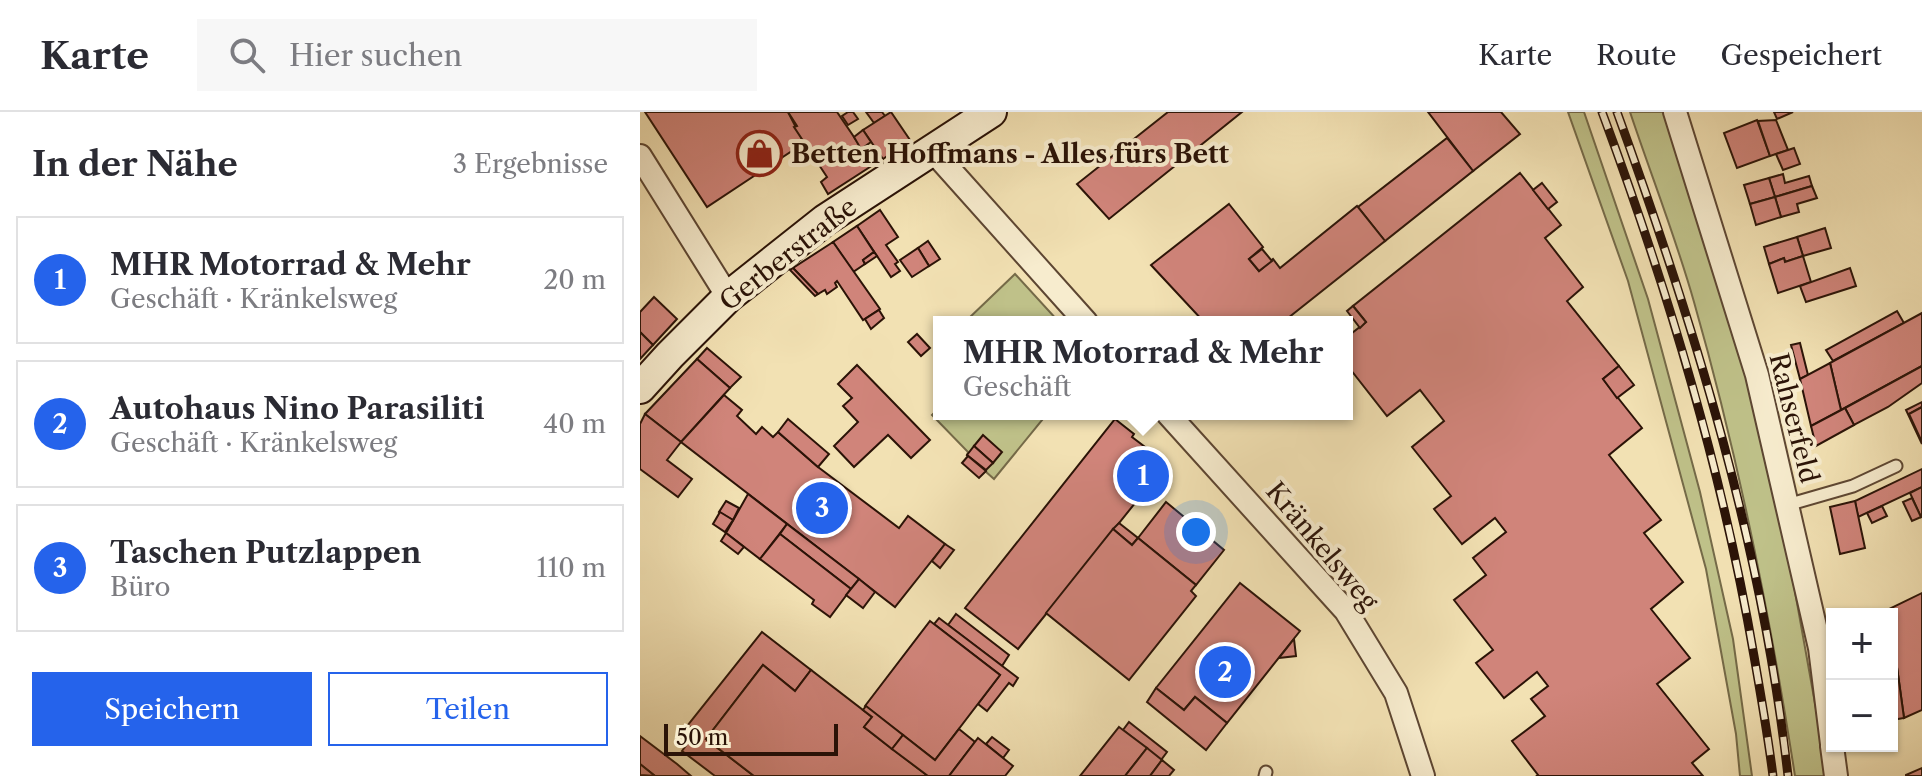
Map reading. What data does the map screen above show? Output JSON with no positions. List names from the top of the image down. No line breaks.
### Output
{"streets":{"street":["Gerberstraße","Rahserfeld","Kränkelsweg"]},"places":{"shop":["Betten Hoffmans - Alles fürs Bett"]},"scale_bar":"50 m","page":{"header":"Karte","search":"Hier suchen","nav":["Karte","Route","Gespeichert"],"heading":["In der Nähe","3 Ergebnisse"],"list":[{"mark":"1","name":"MHR Motorrad & Mehr","note":"Geschäft · Kränkelsweg","value":"20 m"},{"mark":"2","name":"Autohaus Nino Parasiliti","note":"Geschäft · Kränkelsweg","value":"40 m"},{"mark":"3","name":"Taschen Putzlappen","note":"Büro","value":"110 m"}],"popup":["MHR Motorrad & Mehr","Geschäft"],"pins":["1","3","2"],"map_buttons":["+","−"],"buttons":["Speichern","Teilen"],"scale":"50 m"}}
